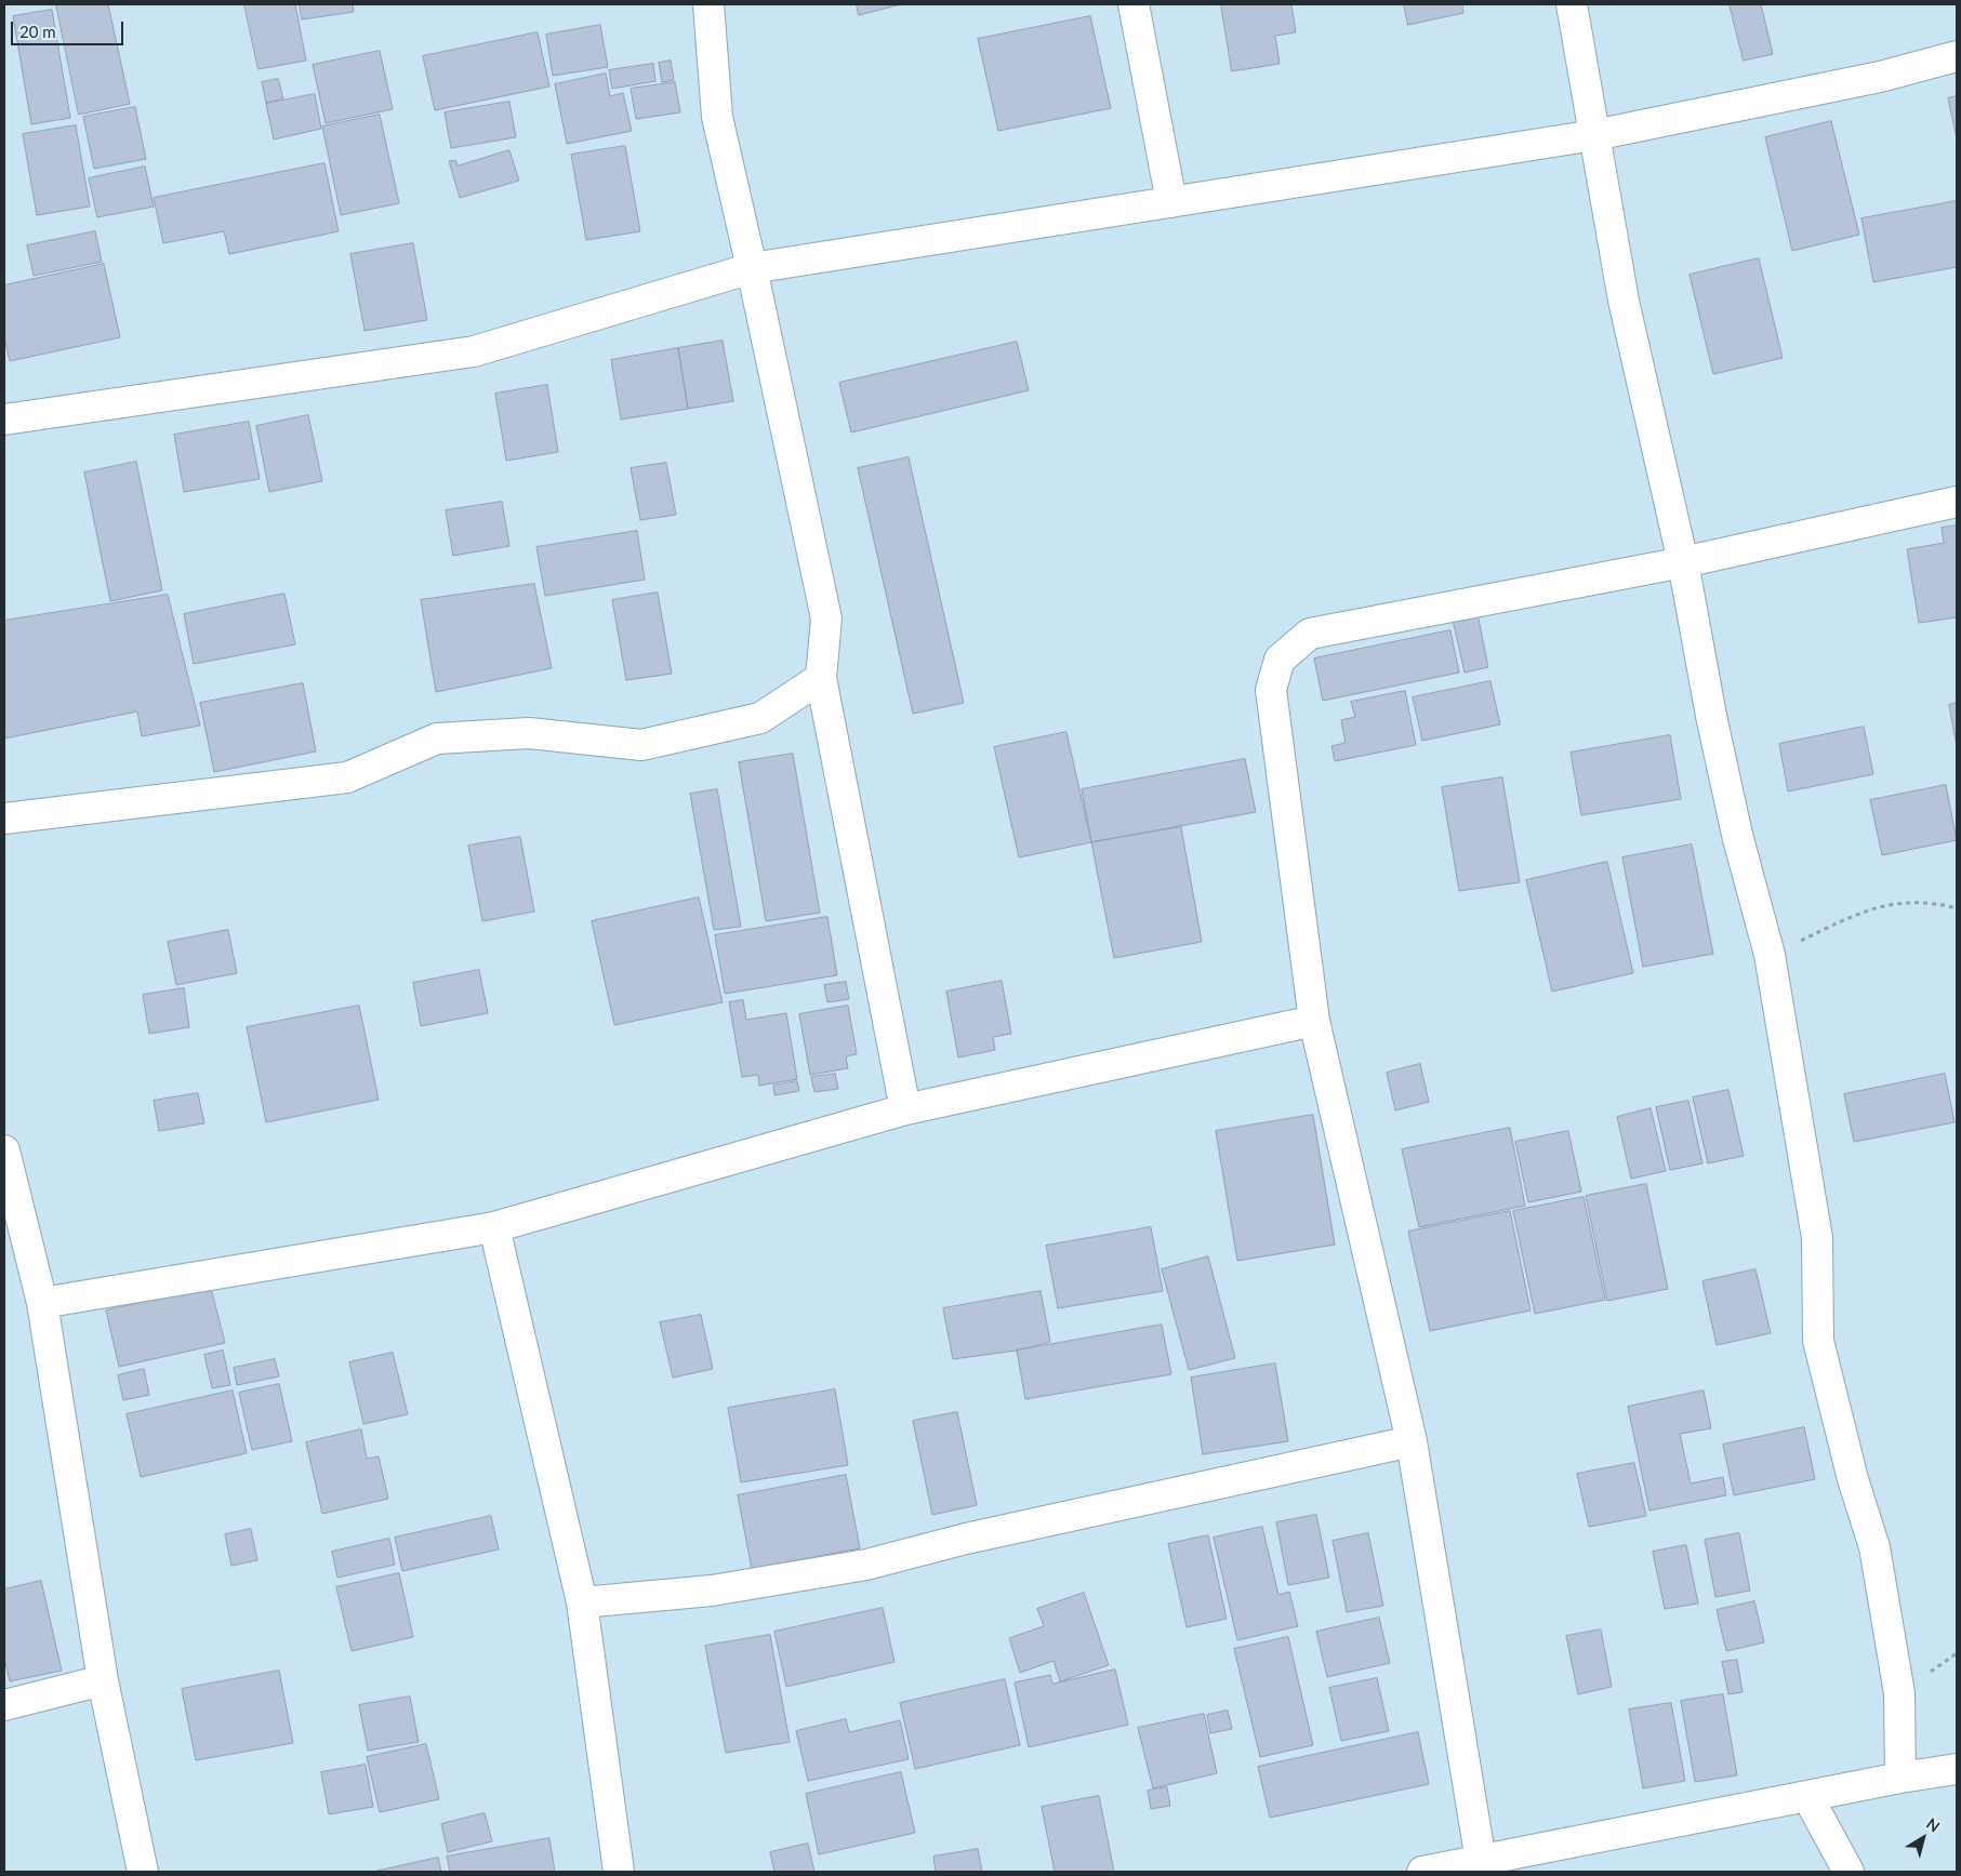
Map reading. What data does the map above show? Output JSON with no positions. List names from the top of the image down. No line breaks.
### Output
{"scale_bar":"20 m","north":"top right"}
